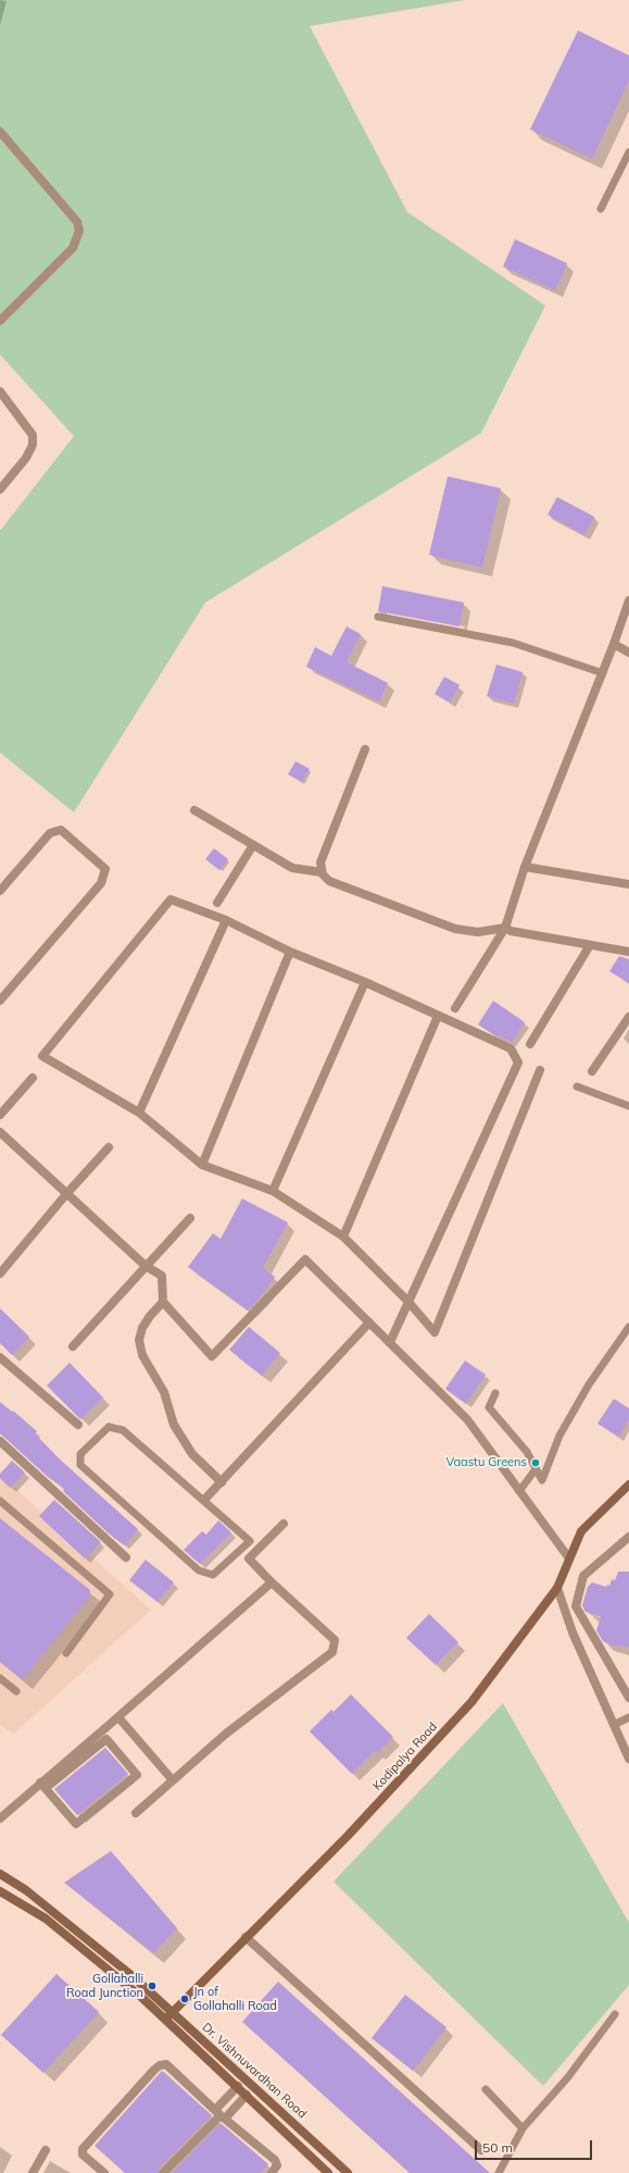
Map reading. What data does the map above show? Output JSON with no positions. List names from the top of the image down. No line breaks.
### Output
{"streets":{"main road":["Kodipalya Road","Dr. Vishnuvardhan Road"]},"crossings":[["Kodipalya Road","Dr. Vishnuvardhan Road"]],"places":["Vaastu Greens","Gollahalli Road Junction","Jn of Gollahalli Road"],"scale_bar":"50 m"}
